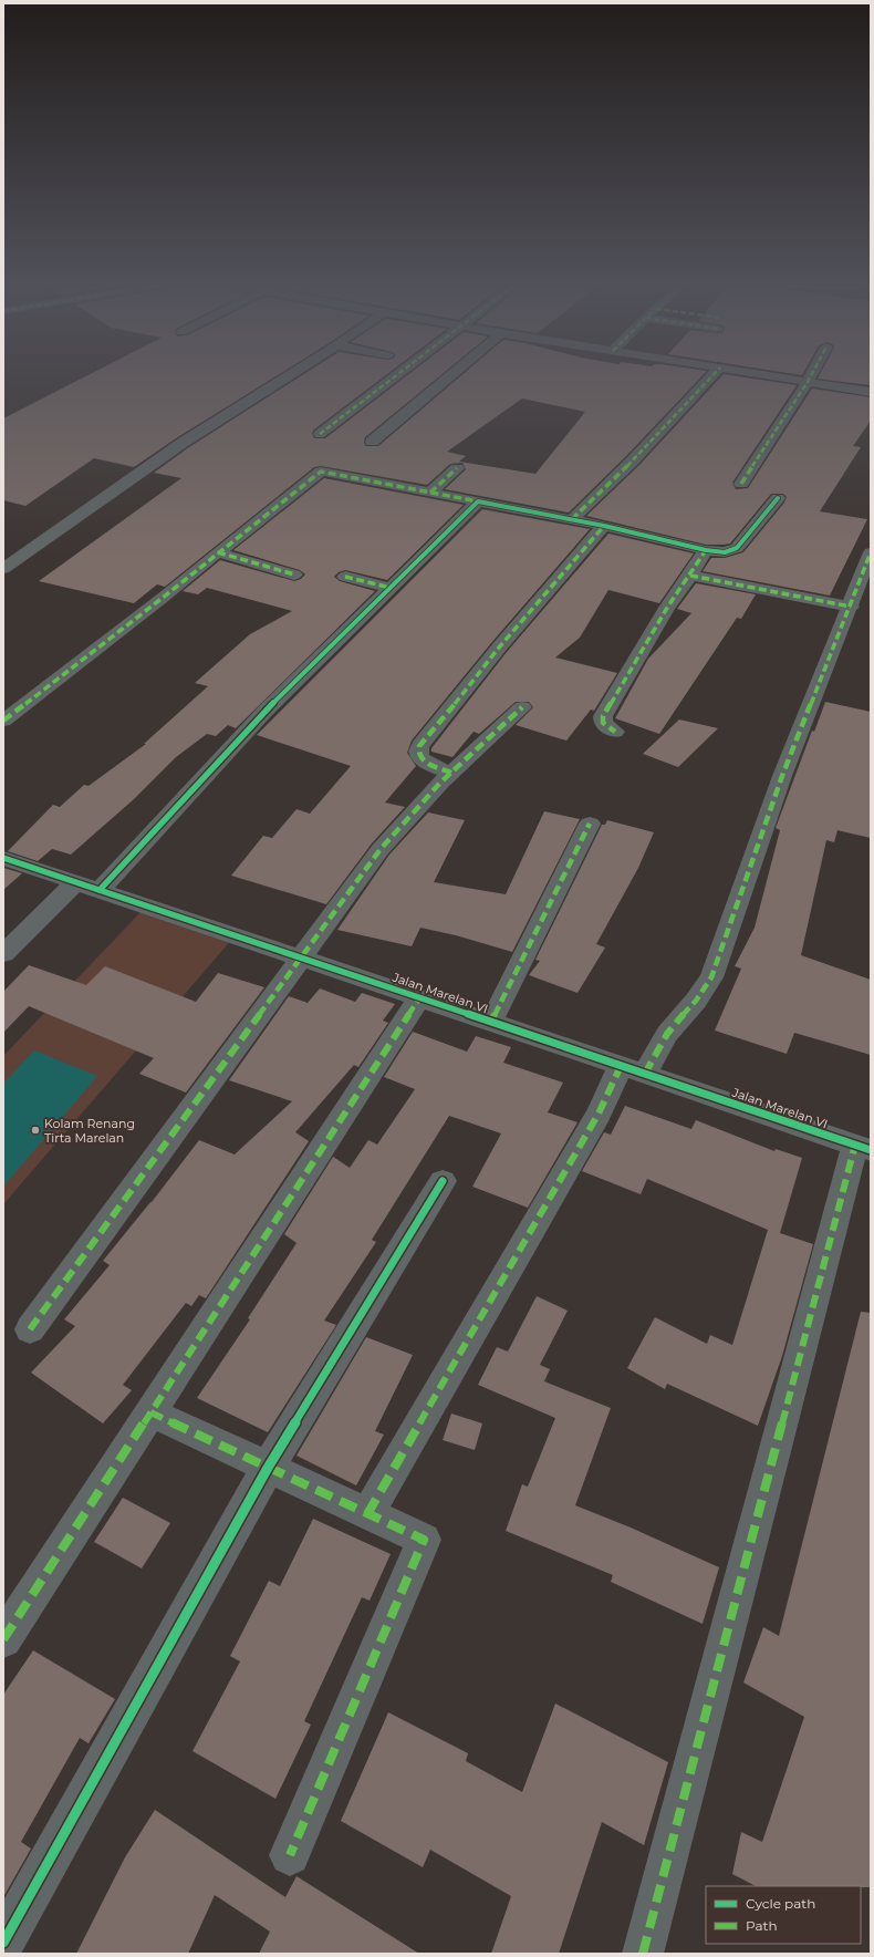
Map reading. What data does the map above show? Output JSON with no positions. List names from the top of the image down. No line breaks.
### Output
{"streets":{"street":["Jalan Marelan VI"]},"places":["Kolam Renang Tirta Marelan"],"legend":["Cycle path","Path"]}
